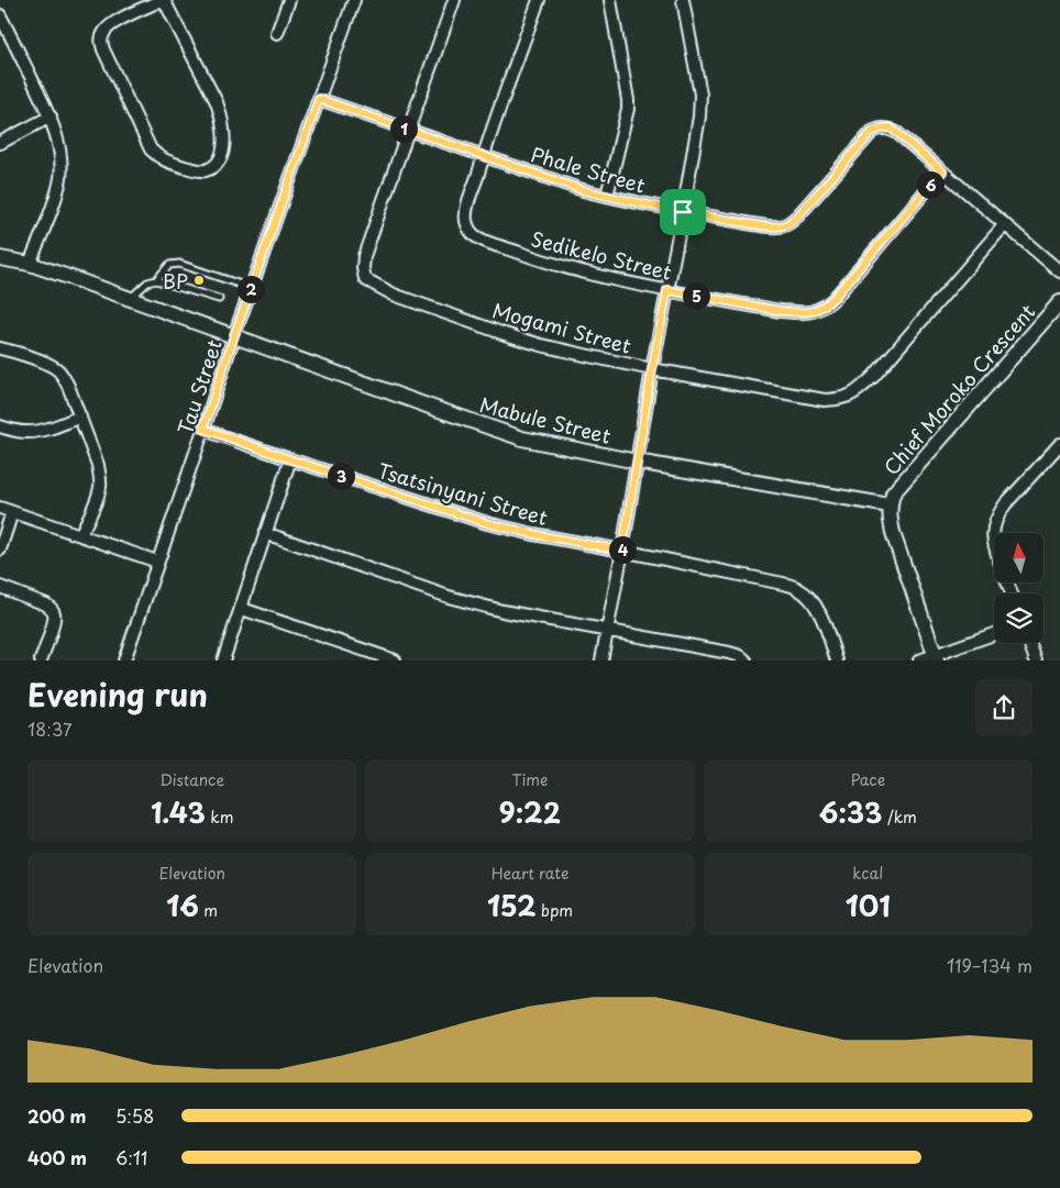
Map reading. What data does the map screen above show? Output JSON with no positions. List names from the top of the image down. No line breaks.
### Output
{"streets":{"street":["Phale Street","Sedikelo Street","Mogami Street","Tau Street","Chief Moroko Crescent","Mabule Street","Tsatsinyani Street"]},"crossings":[["Phale Street","Sedikelo Street"],["Phale Street","Mogami Street"],["Phale Street","Tau Street"],["Tau Street","Mabule Street"],["Tau Street","Tsatsinyani Street"],["Chief Moroko Crescent","Mabule Street"]],"places":["BP"],"north":"top","page":{"pins":["1","6","2","5","3","4"],"heading":["Evening run","18:37"],"stats":[["Distance","1.43 km"],["Time","9:22"],["Pace","6:33 /km"],["Elevation","16 m"],["Heart rate","152 bpm"],["kcal","101"]],"chart":["Elevation","119–134 m"],"list":[{"name":"200 m","note":"5:58"},{"name":"400 m","note":"6:11"}]}}
